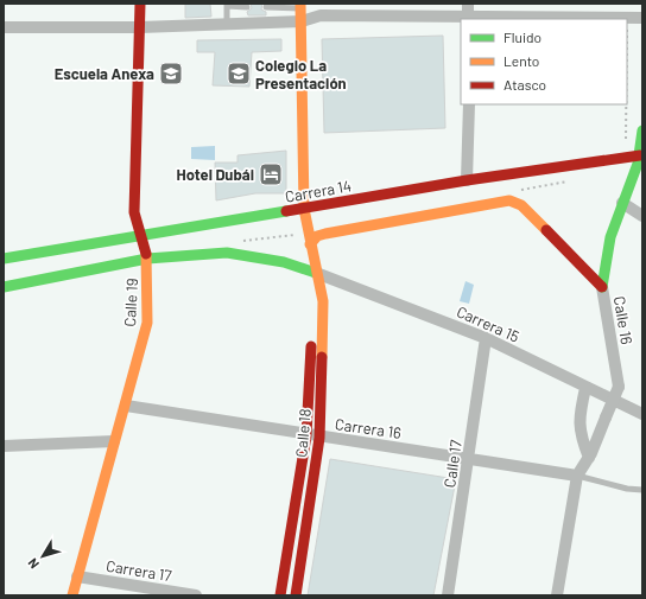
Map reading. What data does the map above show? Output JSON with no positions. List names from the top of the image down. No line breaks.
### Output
{"streets":{"street":["Carrera 14","Calle 19","Calle 16","Carrera 15","Carrera 16","Calle 18","Calle 17","Carrera 17"]},"crossings":[["Carrera 14","Calle 19"],["Carrera 14","Calle 16"],["Carrera 14","Calle 18"],["Calle 19","Carrera 16"],["Calle 19","Carrera 17"],["Calle 16","Carrera 16"],["Carrera 15","Calle 18"],["Carrera 15","Calle 17"],["Carrera 16","Calle 18"],["Carrera 16","Calle 17"]],"places":{"school or university":["Escuela Anexa","Colegio La Presentación"],"hotel":["Hotel Dubái"]},"legend":["Fluido","Lento","Atasco"],"north":"bottom left"}
